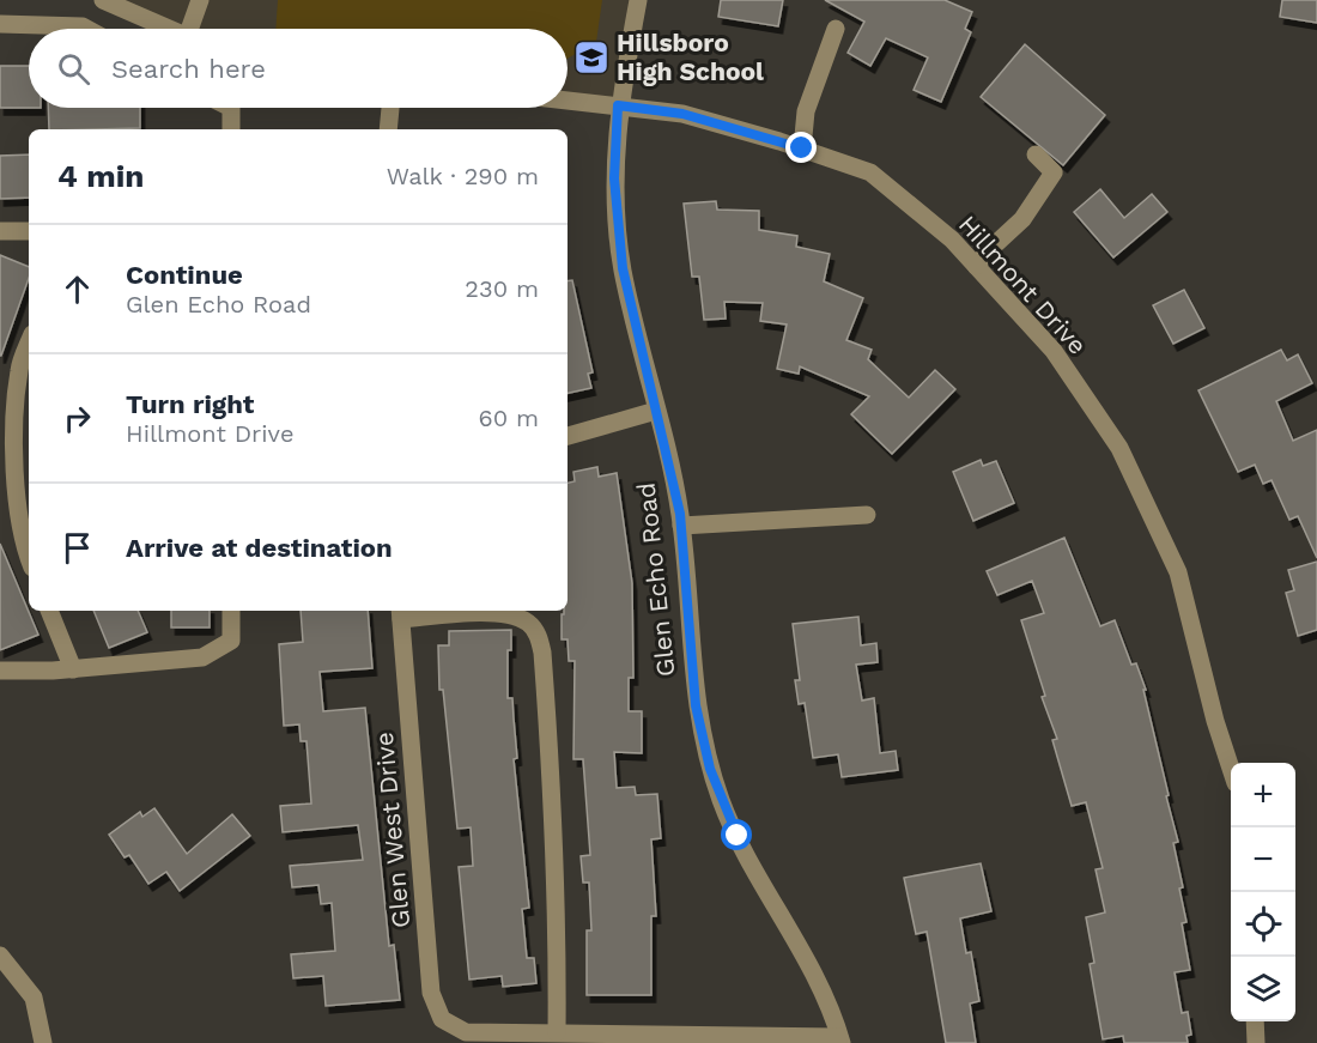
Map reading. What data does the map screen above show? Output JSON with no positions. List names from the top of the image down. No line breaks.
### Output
{"streets":{"street":["Hillmont Drive","Glen Echo Road","Glen West Drive"]},"crossings":[["Hillmont Drive","Glen Echo Road"]],"places":{"school or university":["Hillsboro High School"]},"page":{"search":"Search here","heading":["4 min","Walk · 290 m"],"list":[["Continue","Glen Echo Road","230 m"],["Turn right","Hillmont Drive","60 m"],"Arrive at destination"],"map_buttons":["+","−"]}}
